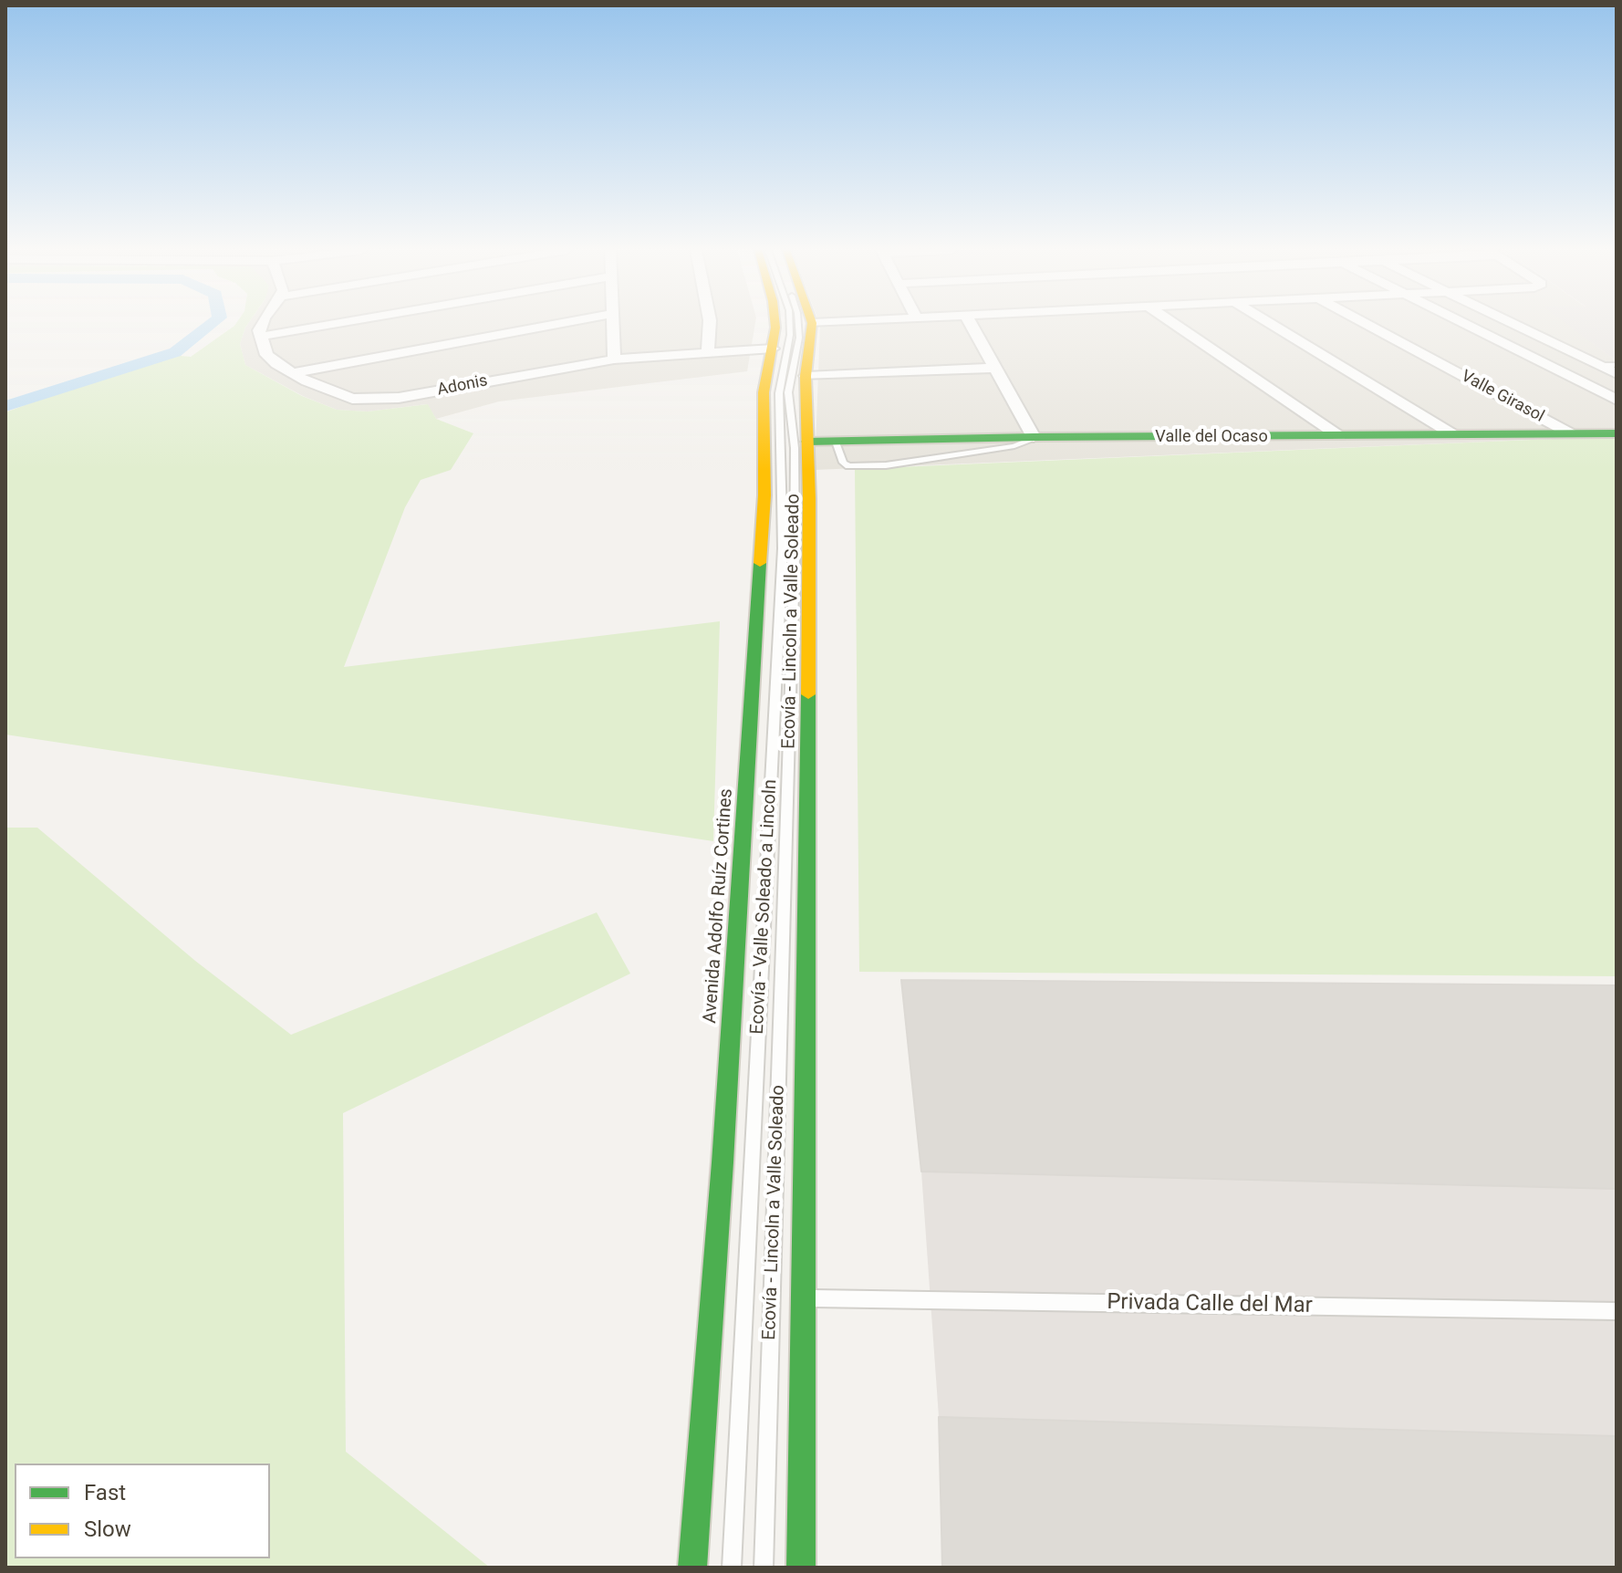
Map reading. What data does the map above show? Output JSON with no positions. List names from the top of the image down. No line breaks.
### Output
{"streets":{"main road":["Valle del Ocaso","Avenida Adolfo Ruíz Cortines"],"street":["Adonis","Valle Girasol"],"lane":["Ecovía - Lincoln a Valle Soleado","Ecovía - Valle Soleado a Lincoln","Privada Calle del Mar"]},"crossings":[["Adonis","Avenida Adolfo Ruíz Cortines"],["Valle Girasol","Valle del Ocaso"]],"legend":["Fast","Slow"]}
